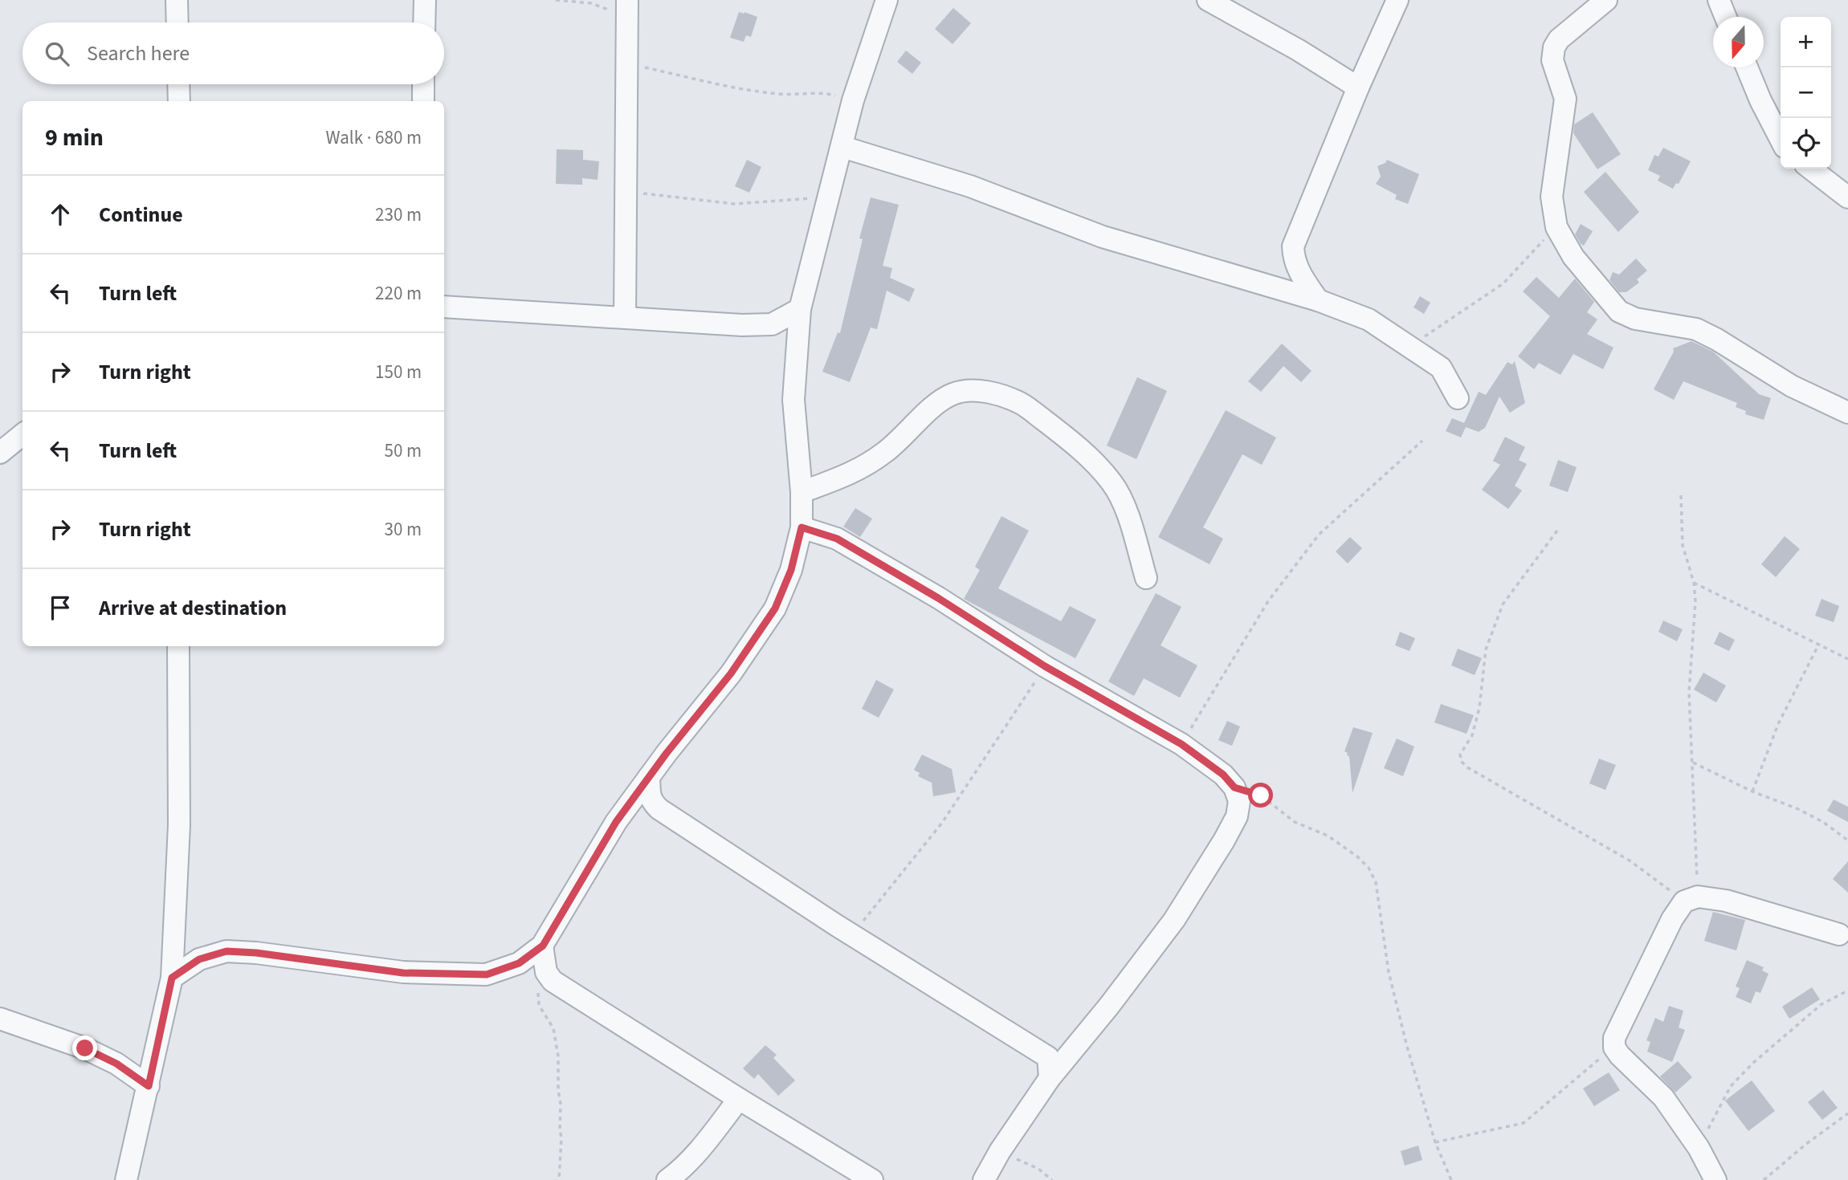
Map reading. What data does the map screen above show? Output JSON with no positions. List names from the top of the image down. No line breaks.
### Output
{"north":"bottom","page":{"map_buttons":["+","−"],"search":"Search here","heading":["9 min","Walk · 680 m"],"list":[["Continue","230 m"],["Turn left","220 m"],["Turn right","150 m"],["Turn left","50 m"],["Turn right","30 m"],"Arrive at destination"]}}
